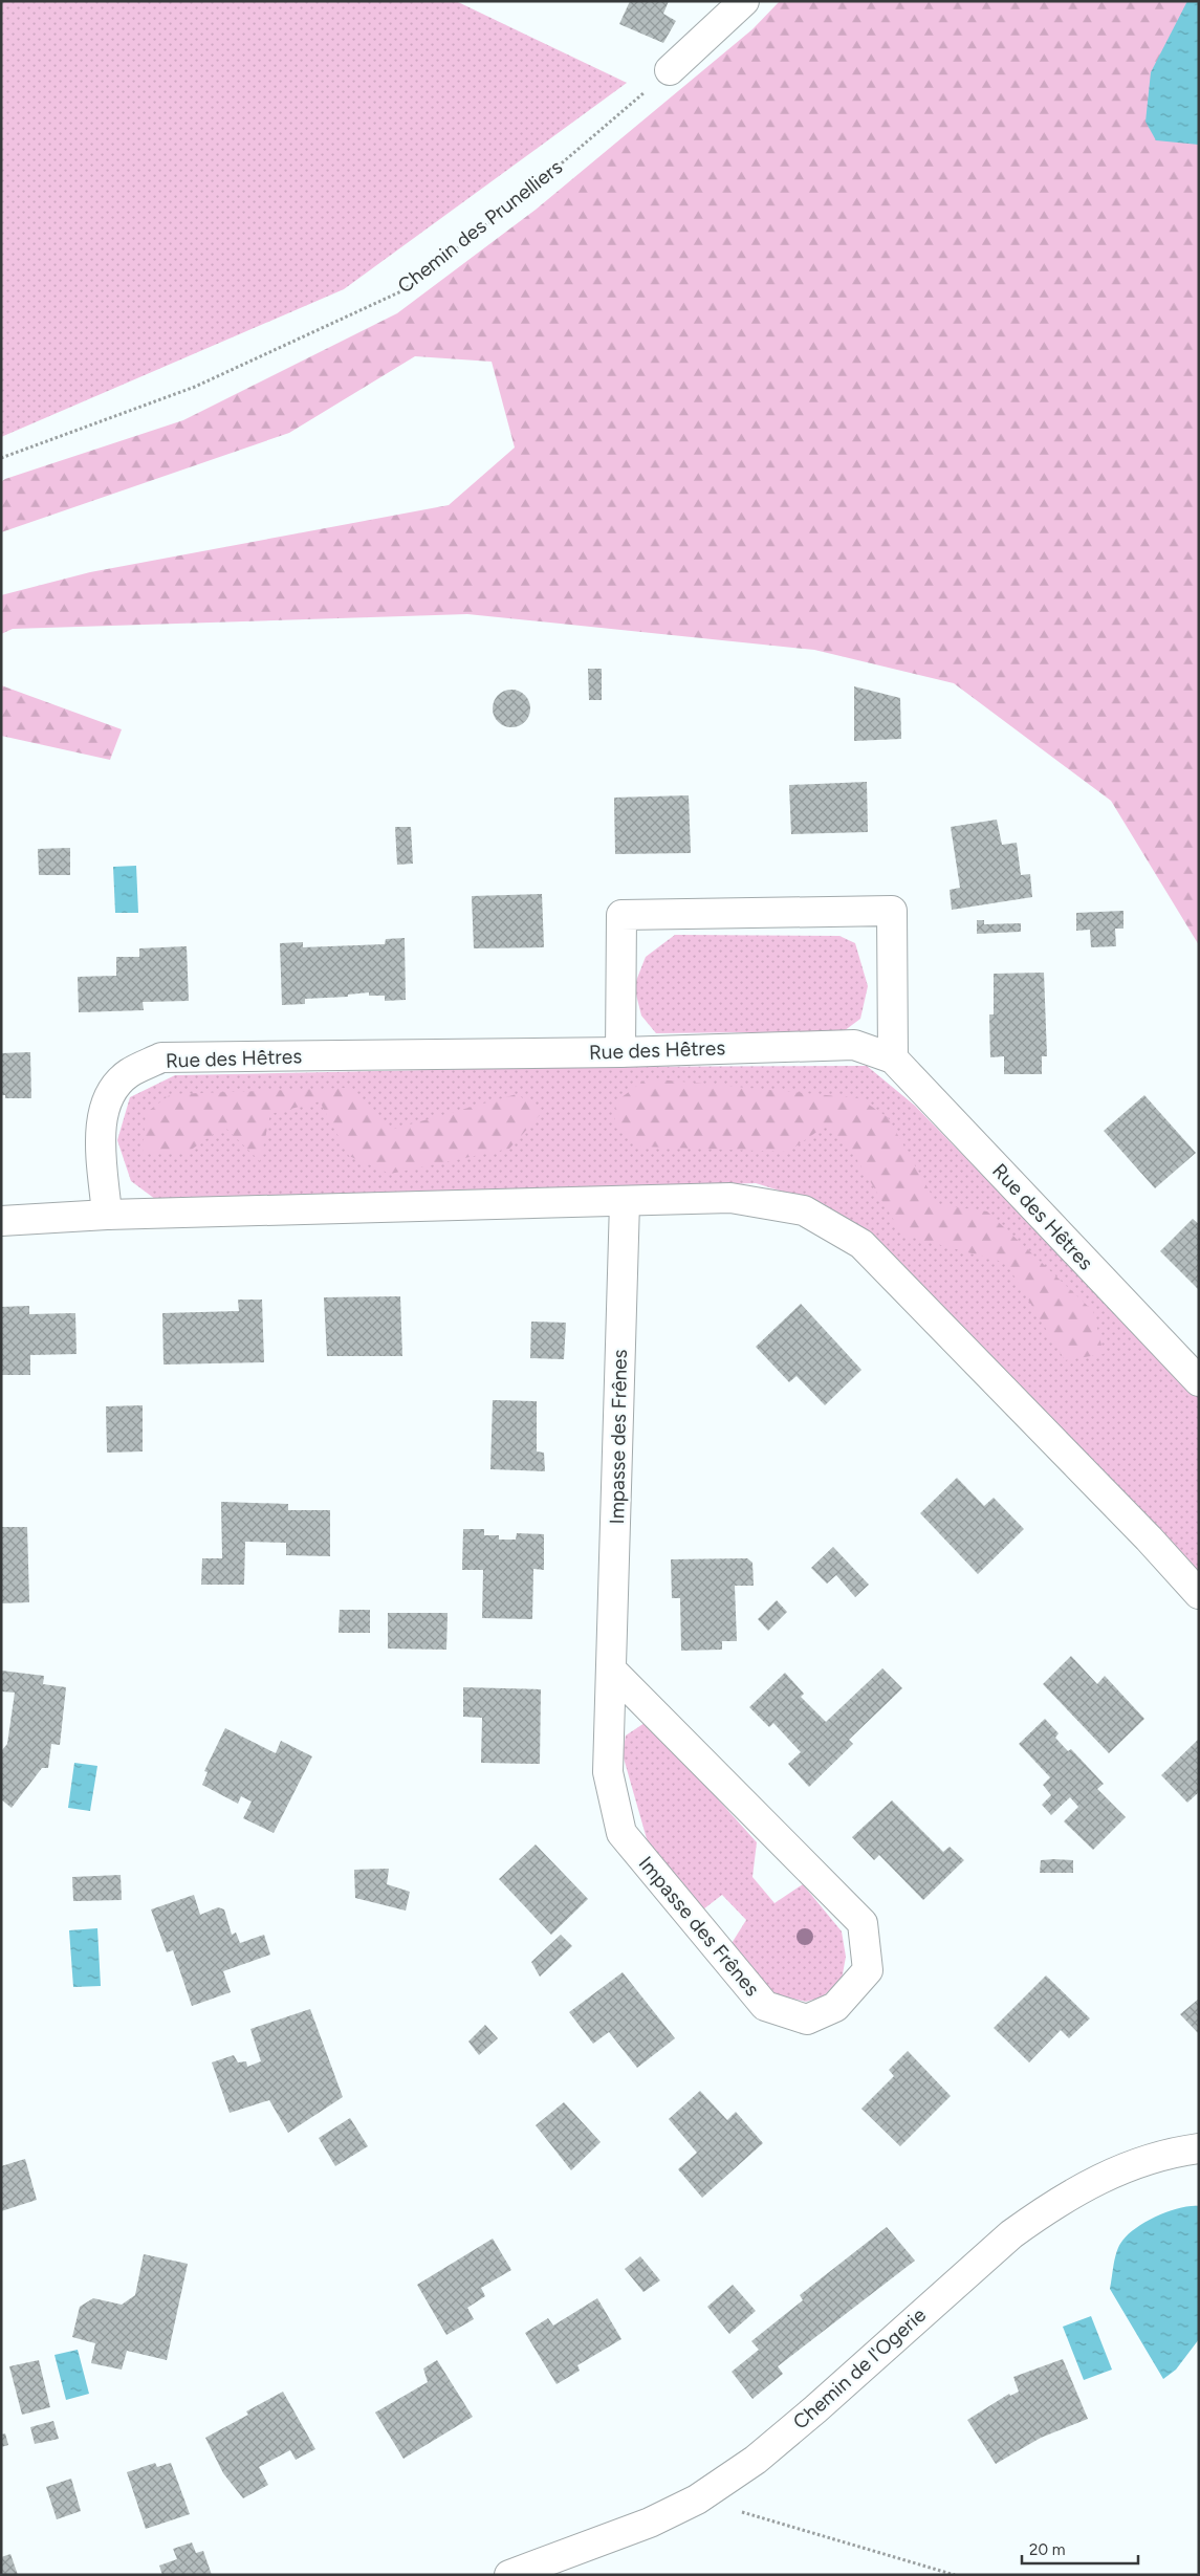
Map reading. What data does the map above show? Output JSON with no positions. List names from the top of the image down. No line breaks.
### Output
{"streets":{"street":["Rue des Hêtres","Impasse des Frênes","Chemin de l'Ogerie"],"path":["Chemin des Prunelliers"]},"scale_bar":"20 m"}
